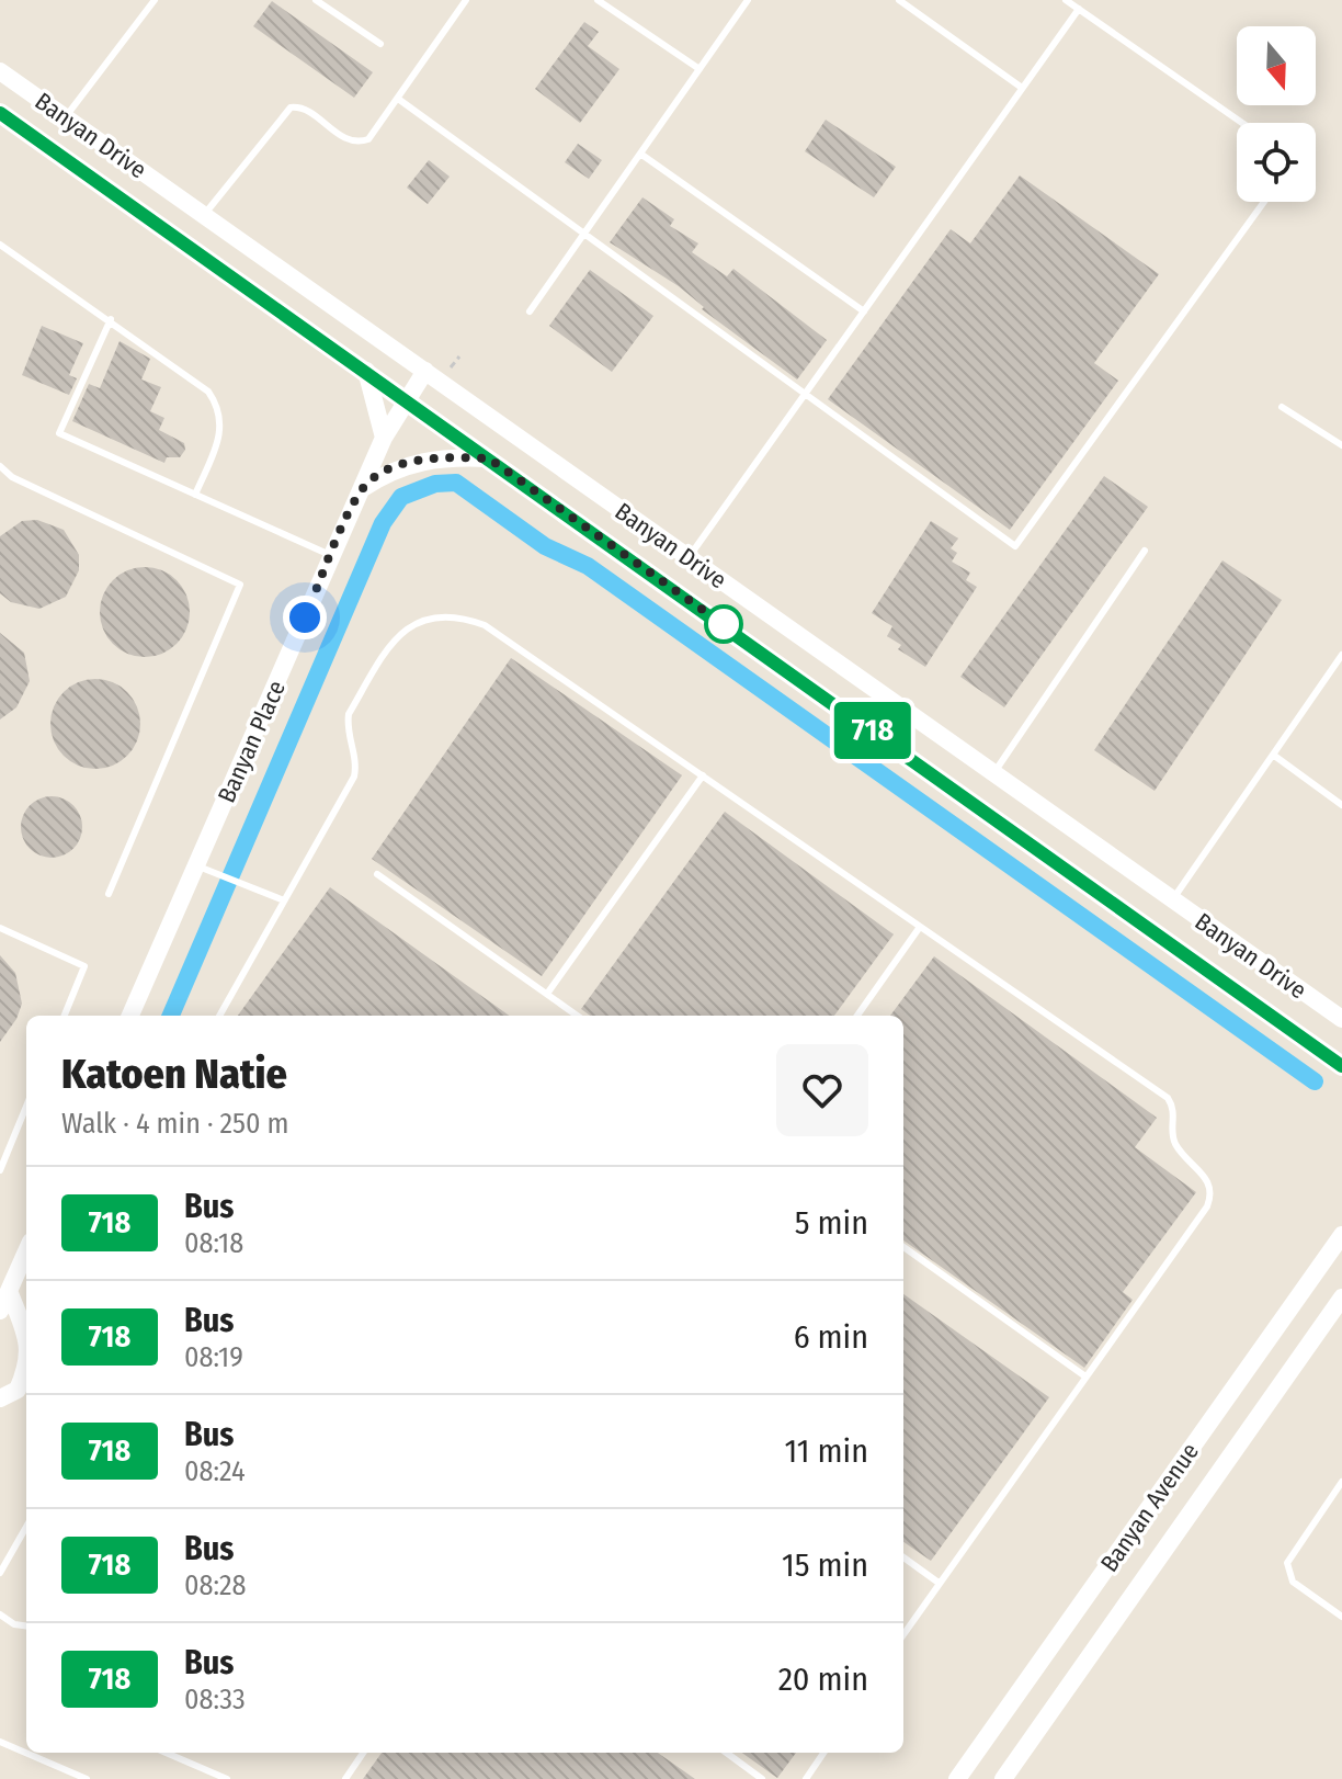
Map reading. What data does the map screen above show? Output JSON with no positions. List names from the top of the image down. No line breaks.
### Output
{"streets":{"street":["Banyan Drive","Banyan Place","Banyan Avenue"]},"crossings":[["Banyan Drive","Banyan Place"]],"lines":["bus line 718"],"north":"bottom","page":{"on_map":"718","heading":["Katoen Natie","Walk · 4 min · 250 m"],"list":[{"mark":"718","name":"Bus","note":"08:18","value":"5 min"},{"mark":"718","name":"Bus","note":"08:19","value":"6 min"},{"mark":"718","name":"Bus","note":"08:24","value":"11 min"},{"mark":"718","name":"Bus","note":"08:28","value":"15 min"},{"mark":"718","name":"Bus","note":"08:33","value":"20 min"}]}}
